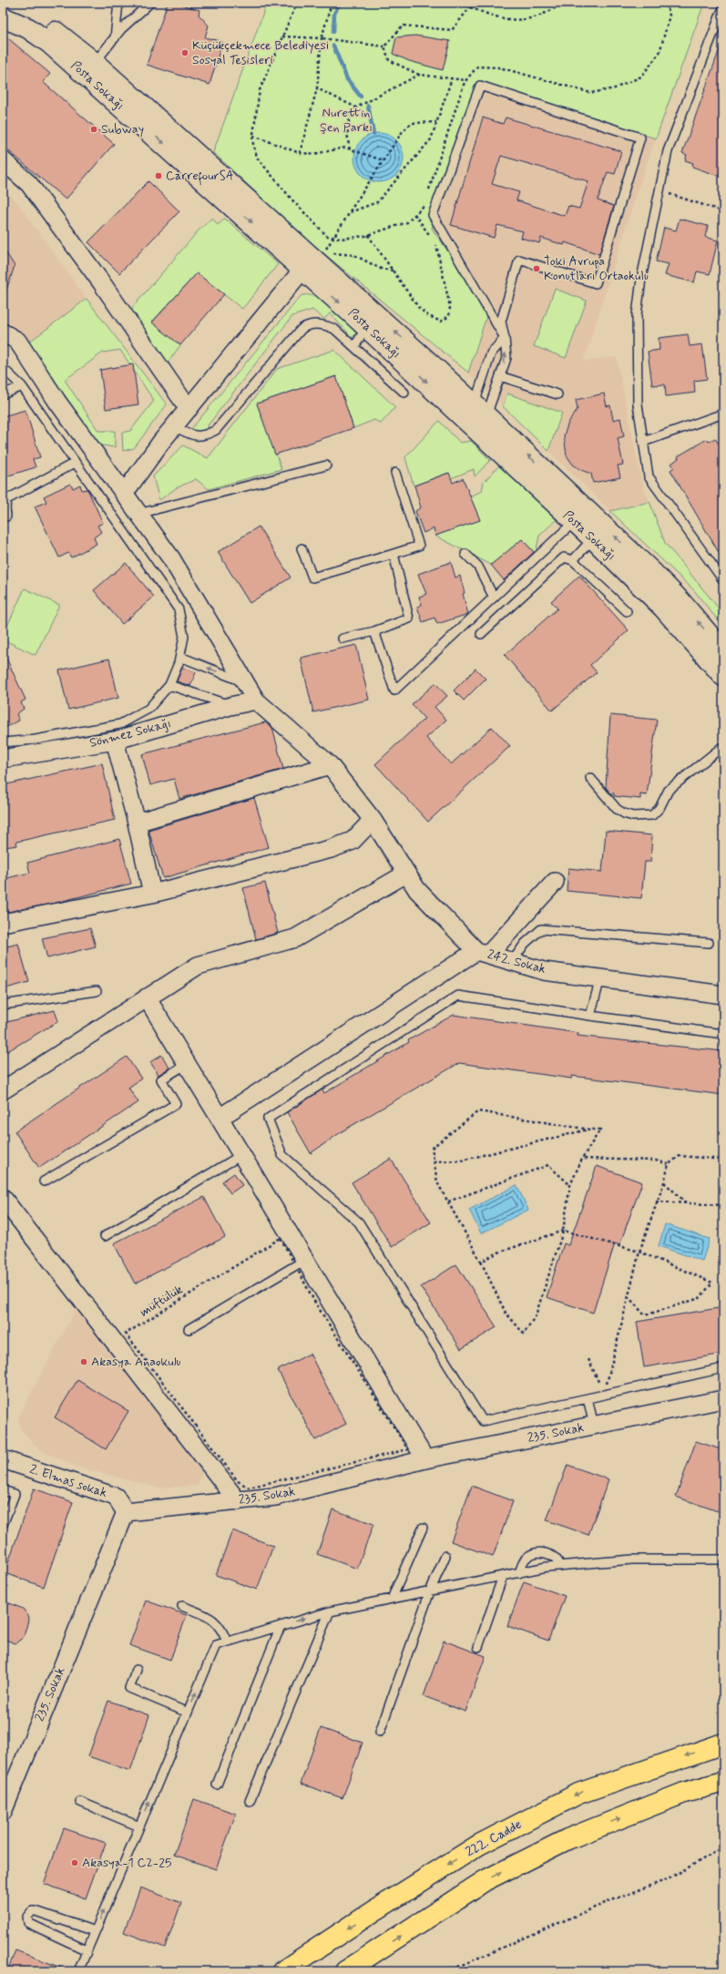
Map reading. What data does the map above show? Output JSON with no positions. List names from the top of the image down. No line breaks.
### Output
{"streets":{"main road":["222. Cadde"],"street":["Posta Sokağı","Sönmez Sokağı","242. Sokak","235. Sokak","2. Elmas sokak"],"path":["müftülük"]},"crossings":[["Sönmez Sokağı","242. Sokak"],["235. Sokak","2. Elmas sokak"]],"parks":["Nurettin Şen Parkı"],"places":["Küçükçekmece Belediyesi Sosyal Tesisleri","Subway","CarrefourSA","Toki Avrupa Konutları Ortaokulu","Akasya Anaokulu","Akasya-1 C2-25"]}
